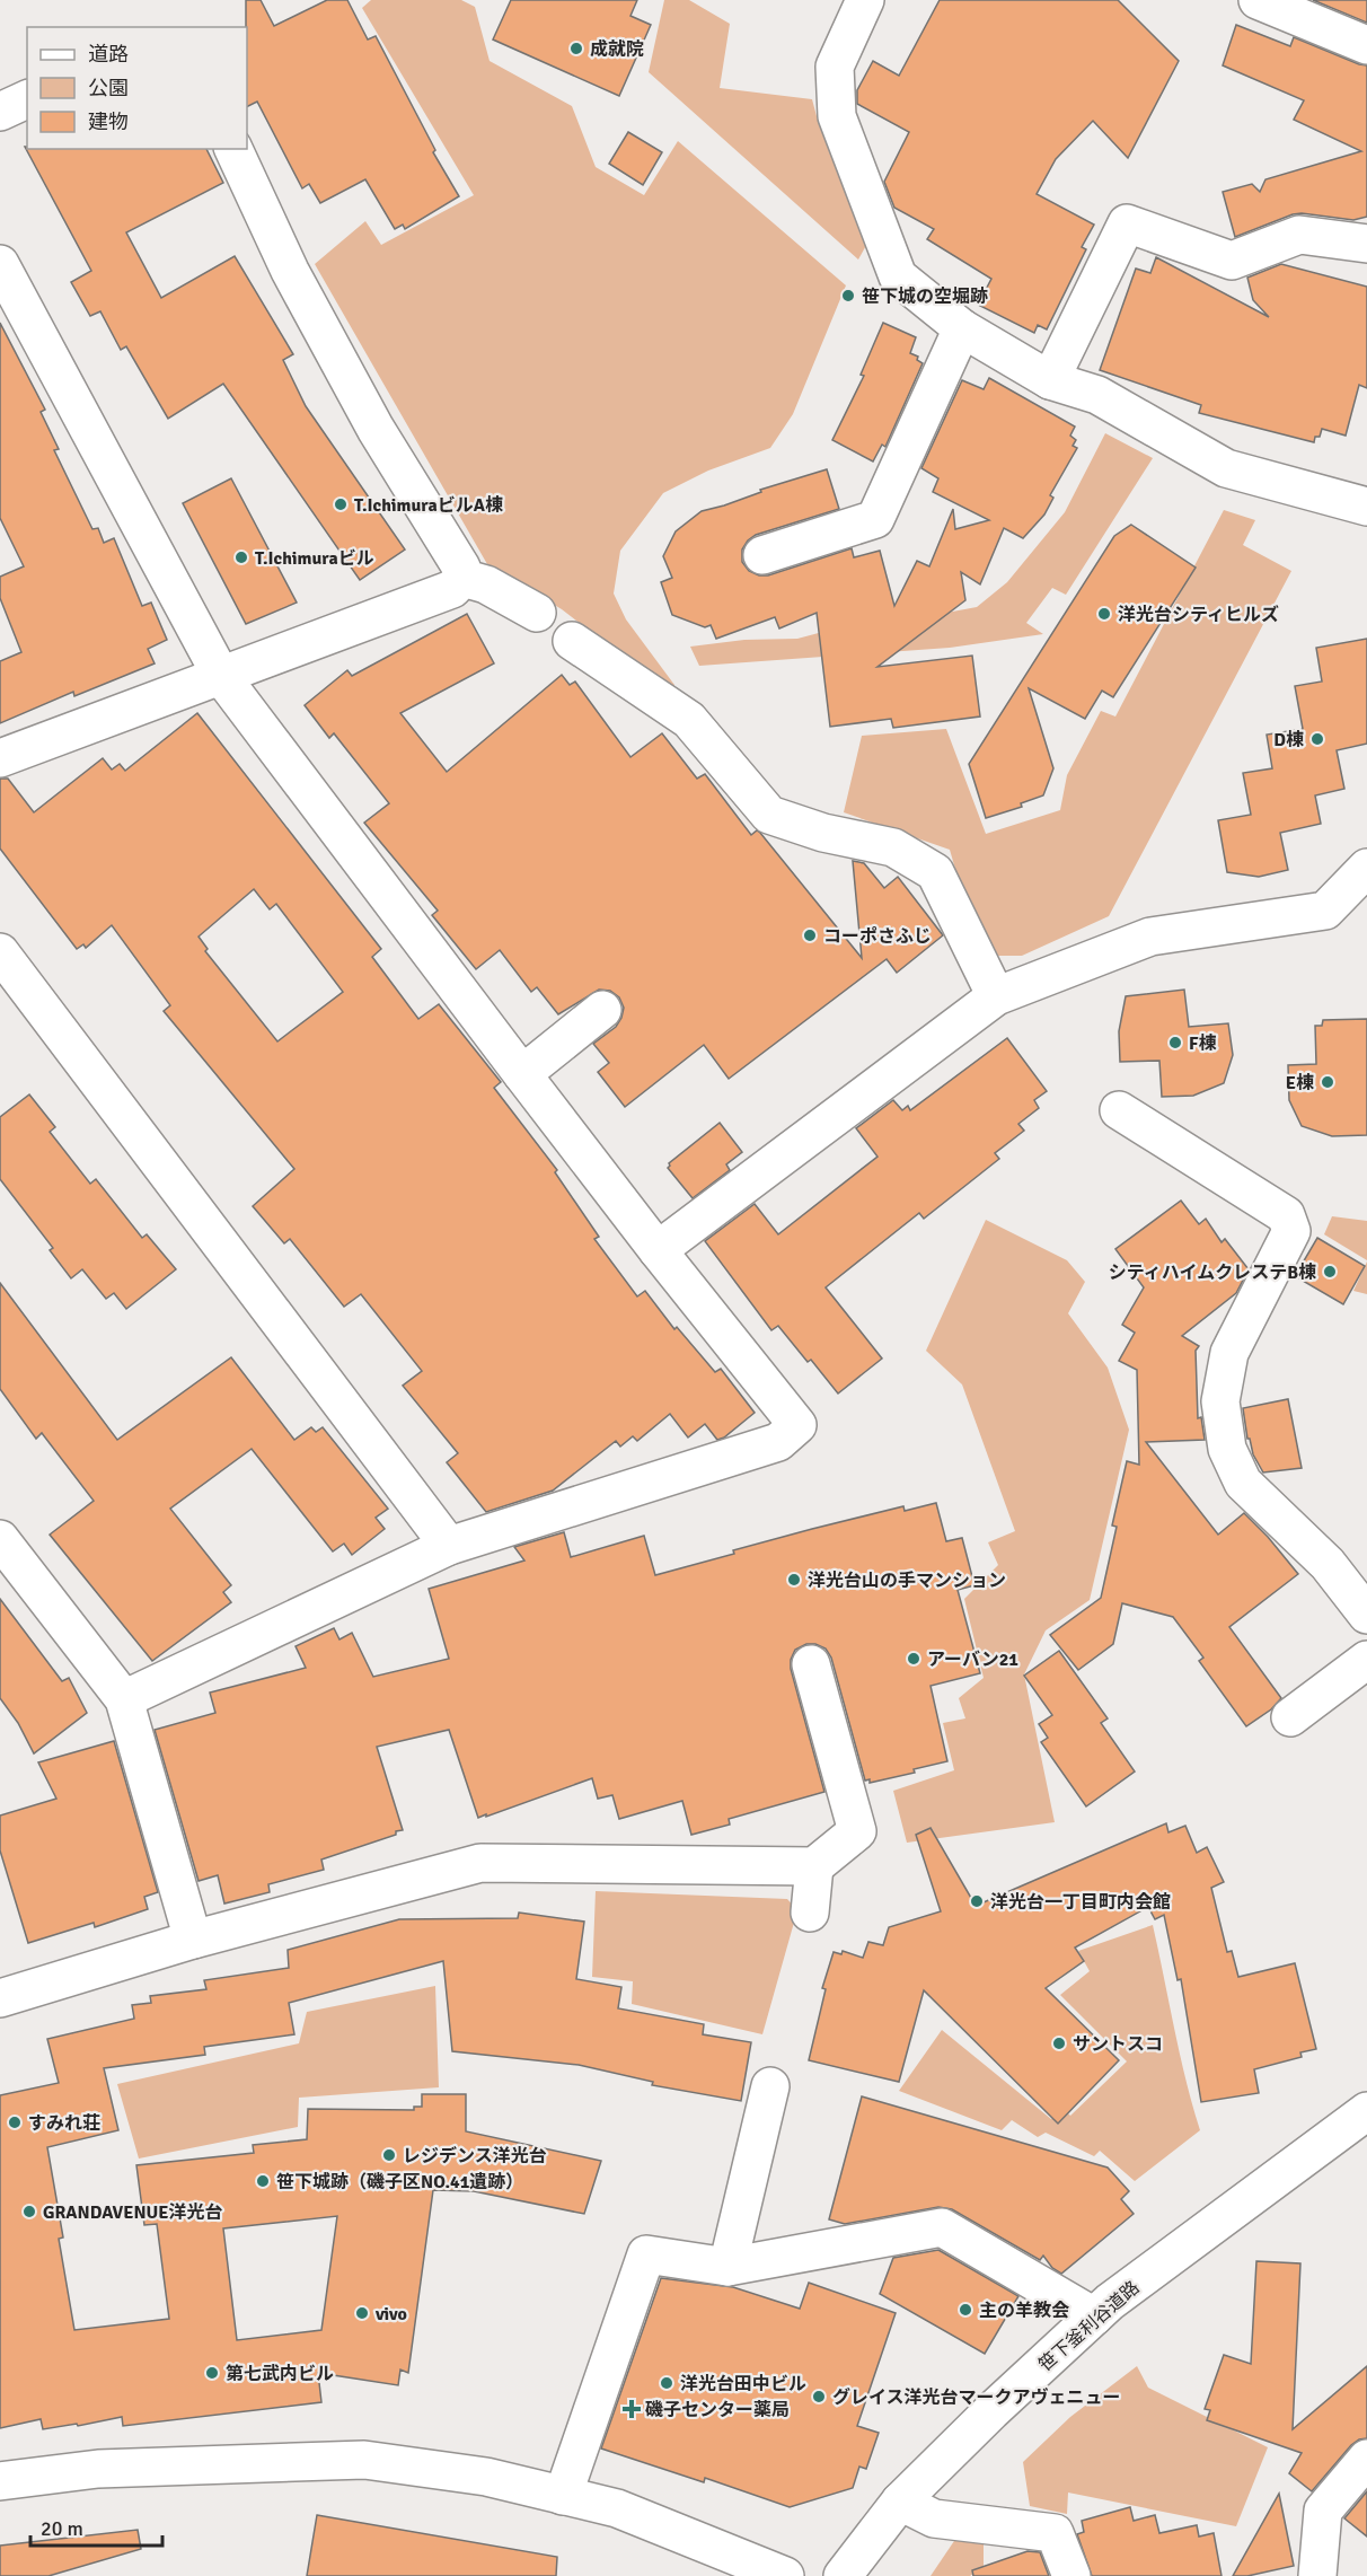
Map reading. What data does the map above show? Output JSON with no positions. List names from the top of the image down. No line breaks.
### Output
{"streets":{"street":["笹下釜利谷道路"]},"places":{"other":["成就院","笹下城の空堀跡","T.IchimuraビルA棟","T.Ichimuraビル","洋光台シティヒルズ","D棟","コーポさふじ","F棟","E棟","シティハイムクレステB棟","洋光台山の手マンション","アーバン21","洋光台一丁目町内会館","サントスコ","すみれ荘","レジデンス洋光台","笹下城跡（磯子区NO.41遺跡）","GRANDAVENUE洋光台","主の羊教会","vivo","第七武内ビル","洋光台田中ビル","グレイス洋光台マークアヴェニュー"],"health":["磯子センター薬局"]},"legend":["道路","公園","建物"],"scale_bar":"20 m"}
